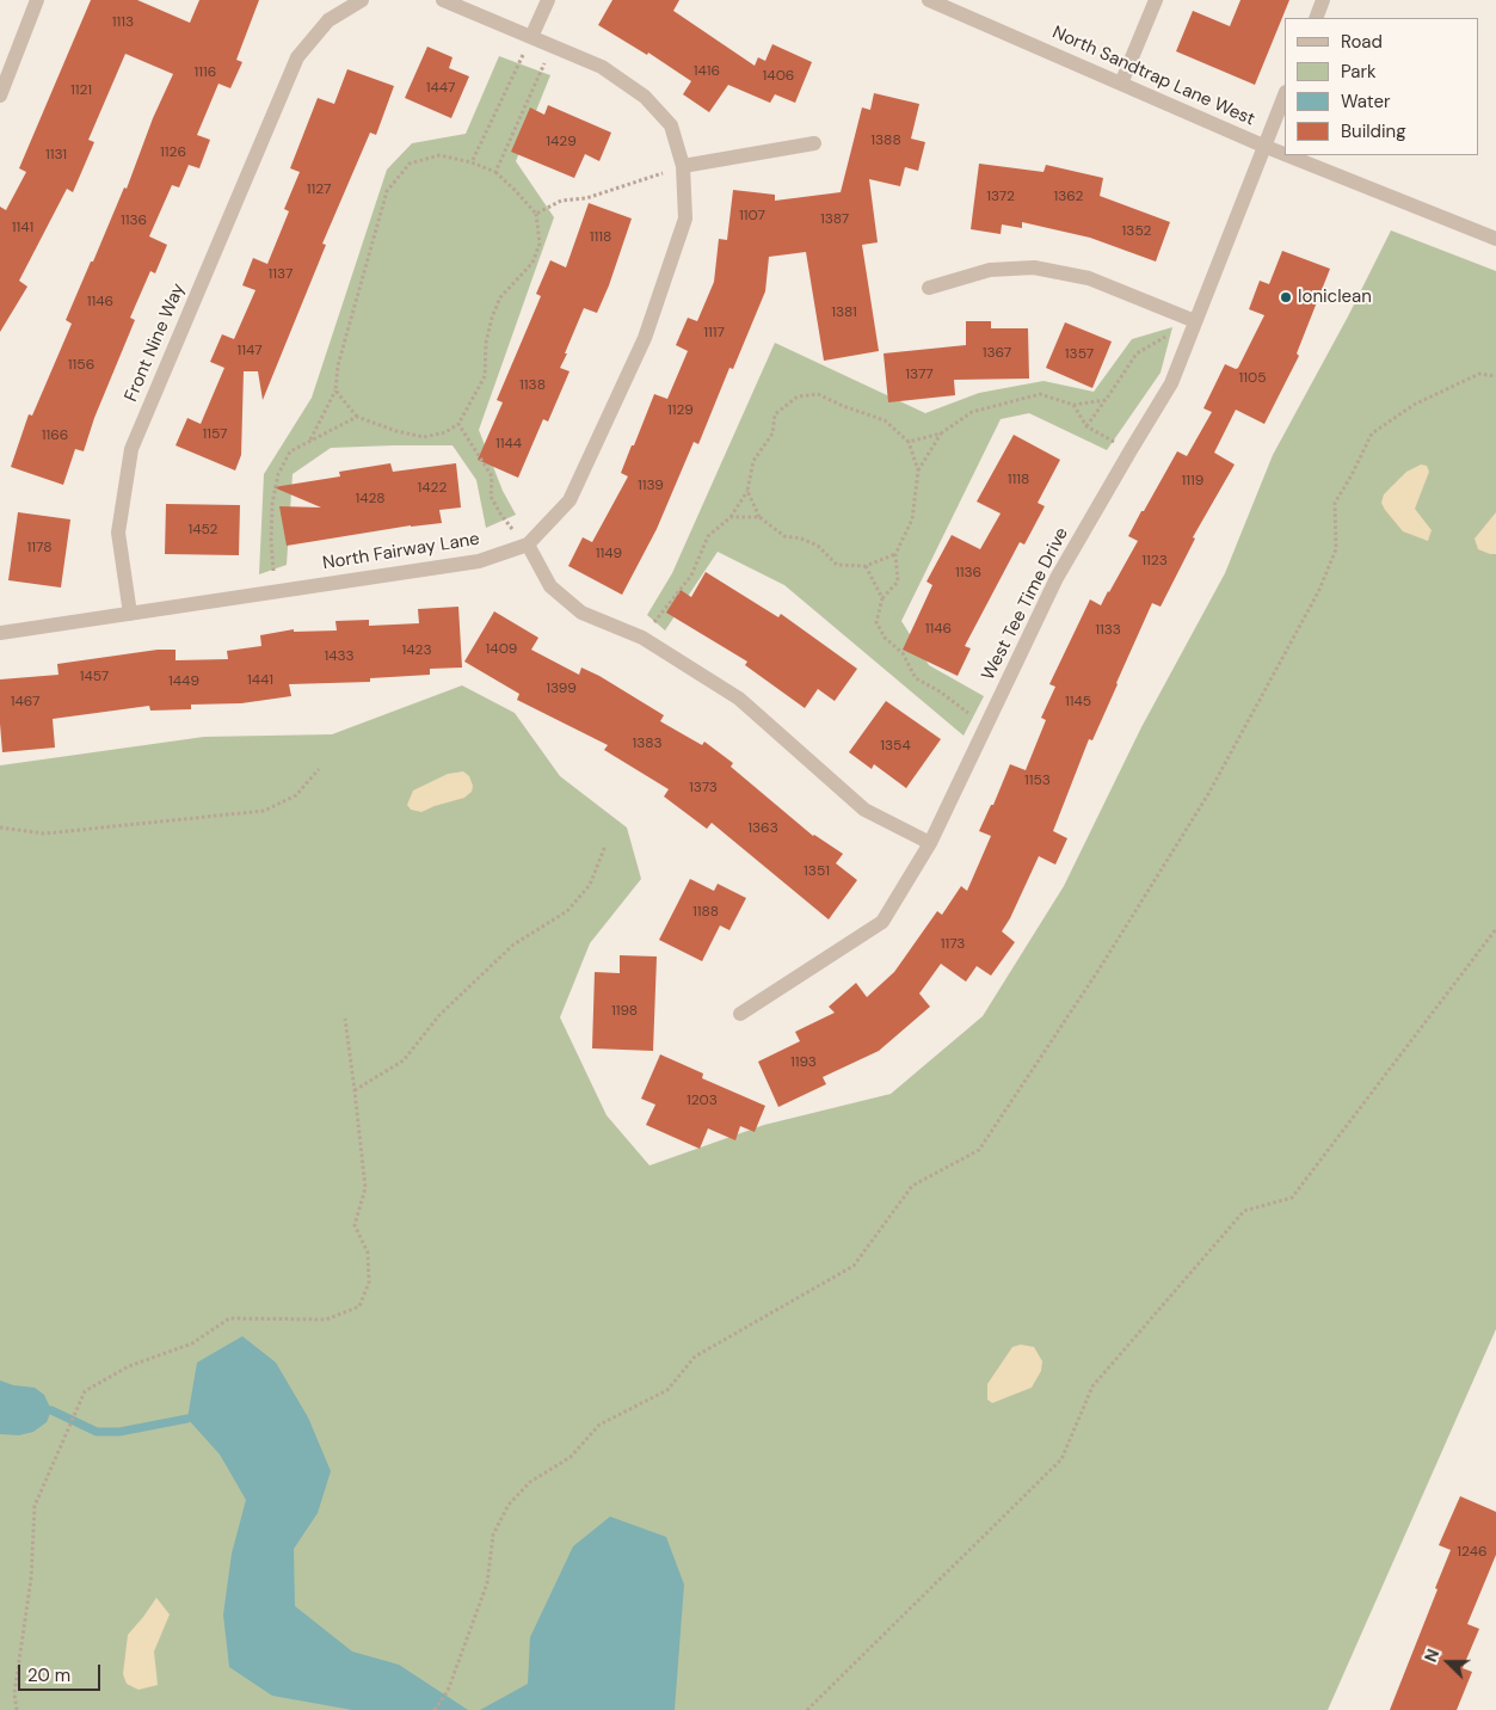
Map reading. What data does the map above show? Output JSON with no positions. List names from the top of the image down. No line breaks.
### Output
{"streets":{"street":["North Sandtrap Lane West","Front Nine Way","North Fairway Lane","West Tee Time Drive"]},"crossings":[["North Sandtrap Lane West","West Tee Time Drive"],["Front Nine Way","North Fairway Lane"]],"places":["Ioniclean"],"house_numbers":["1113","1416","1116","1406","1447","1121","1388","1429","1126","1131","1127","1372","1362","1107","1387","1136","1141","1352","1118","1137","1146","1381","1117","1147","1367","1357","1156","1377","1105","1138","1129","1157","1166","1144","1118","1119","1139","1422","1428","1452","1178","1149","1123","1136","1146","1133","1409","1423","1433","1457","1441","1449","1399","1467","1145","1383","1354","1153","1373","1363","1351","1188","1173","1198","1193","1203","1246"],"legend":["Road","Park","Water","Building"],"scale_bar":"20 m","north":"left"}
